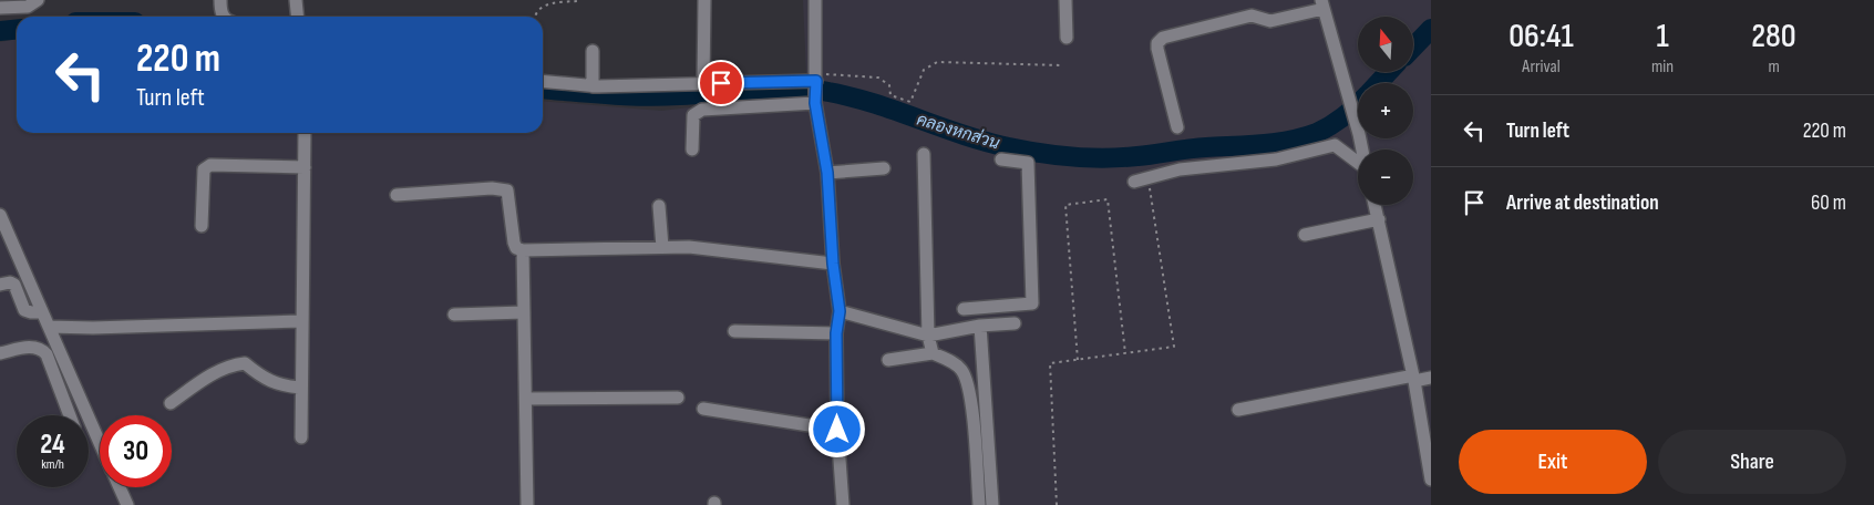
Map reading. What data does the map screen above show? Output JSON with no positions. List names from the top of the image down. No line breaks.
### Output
{"water":["คลองหกส่วน"],"north":"top","page":{"eta":["06:41","Arrival","1","min","280","m"],"map_buttons":["+","−"],"turn":["220 m","Turn left"],"list":[{"name":"Turn left","value":"220 m"},{"name":"Arrive at destination","value":"60 m"}],"speed":"24 km/h","limit":"30","buttons":["Exit","Share"]}}
